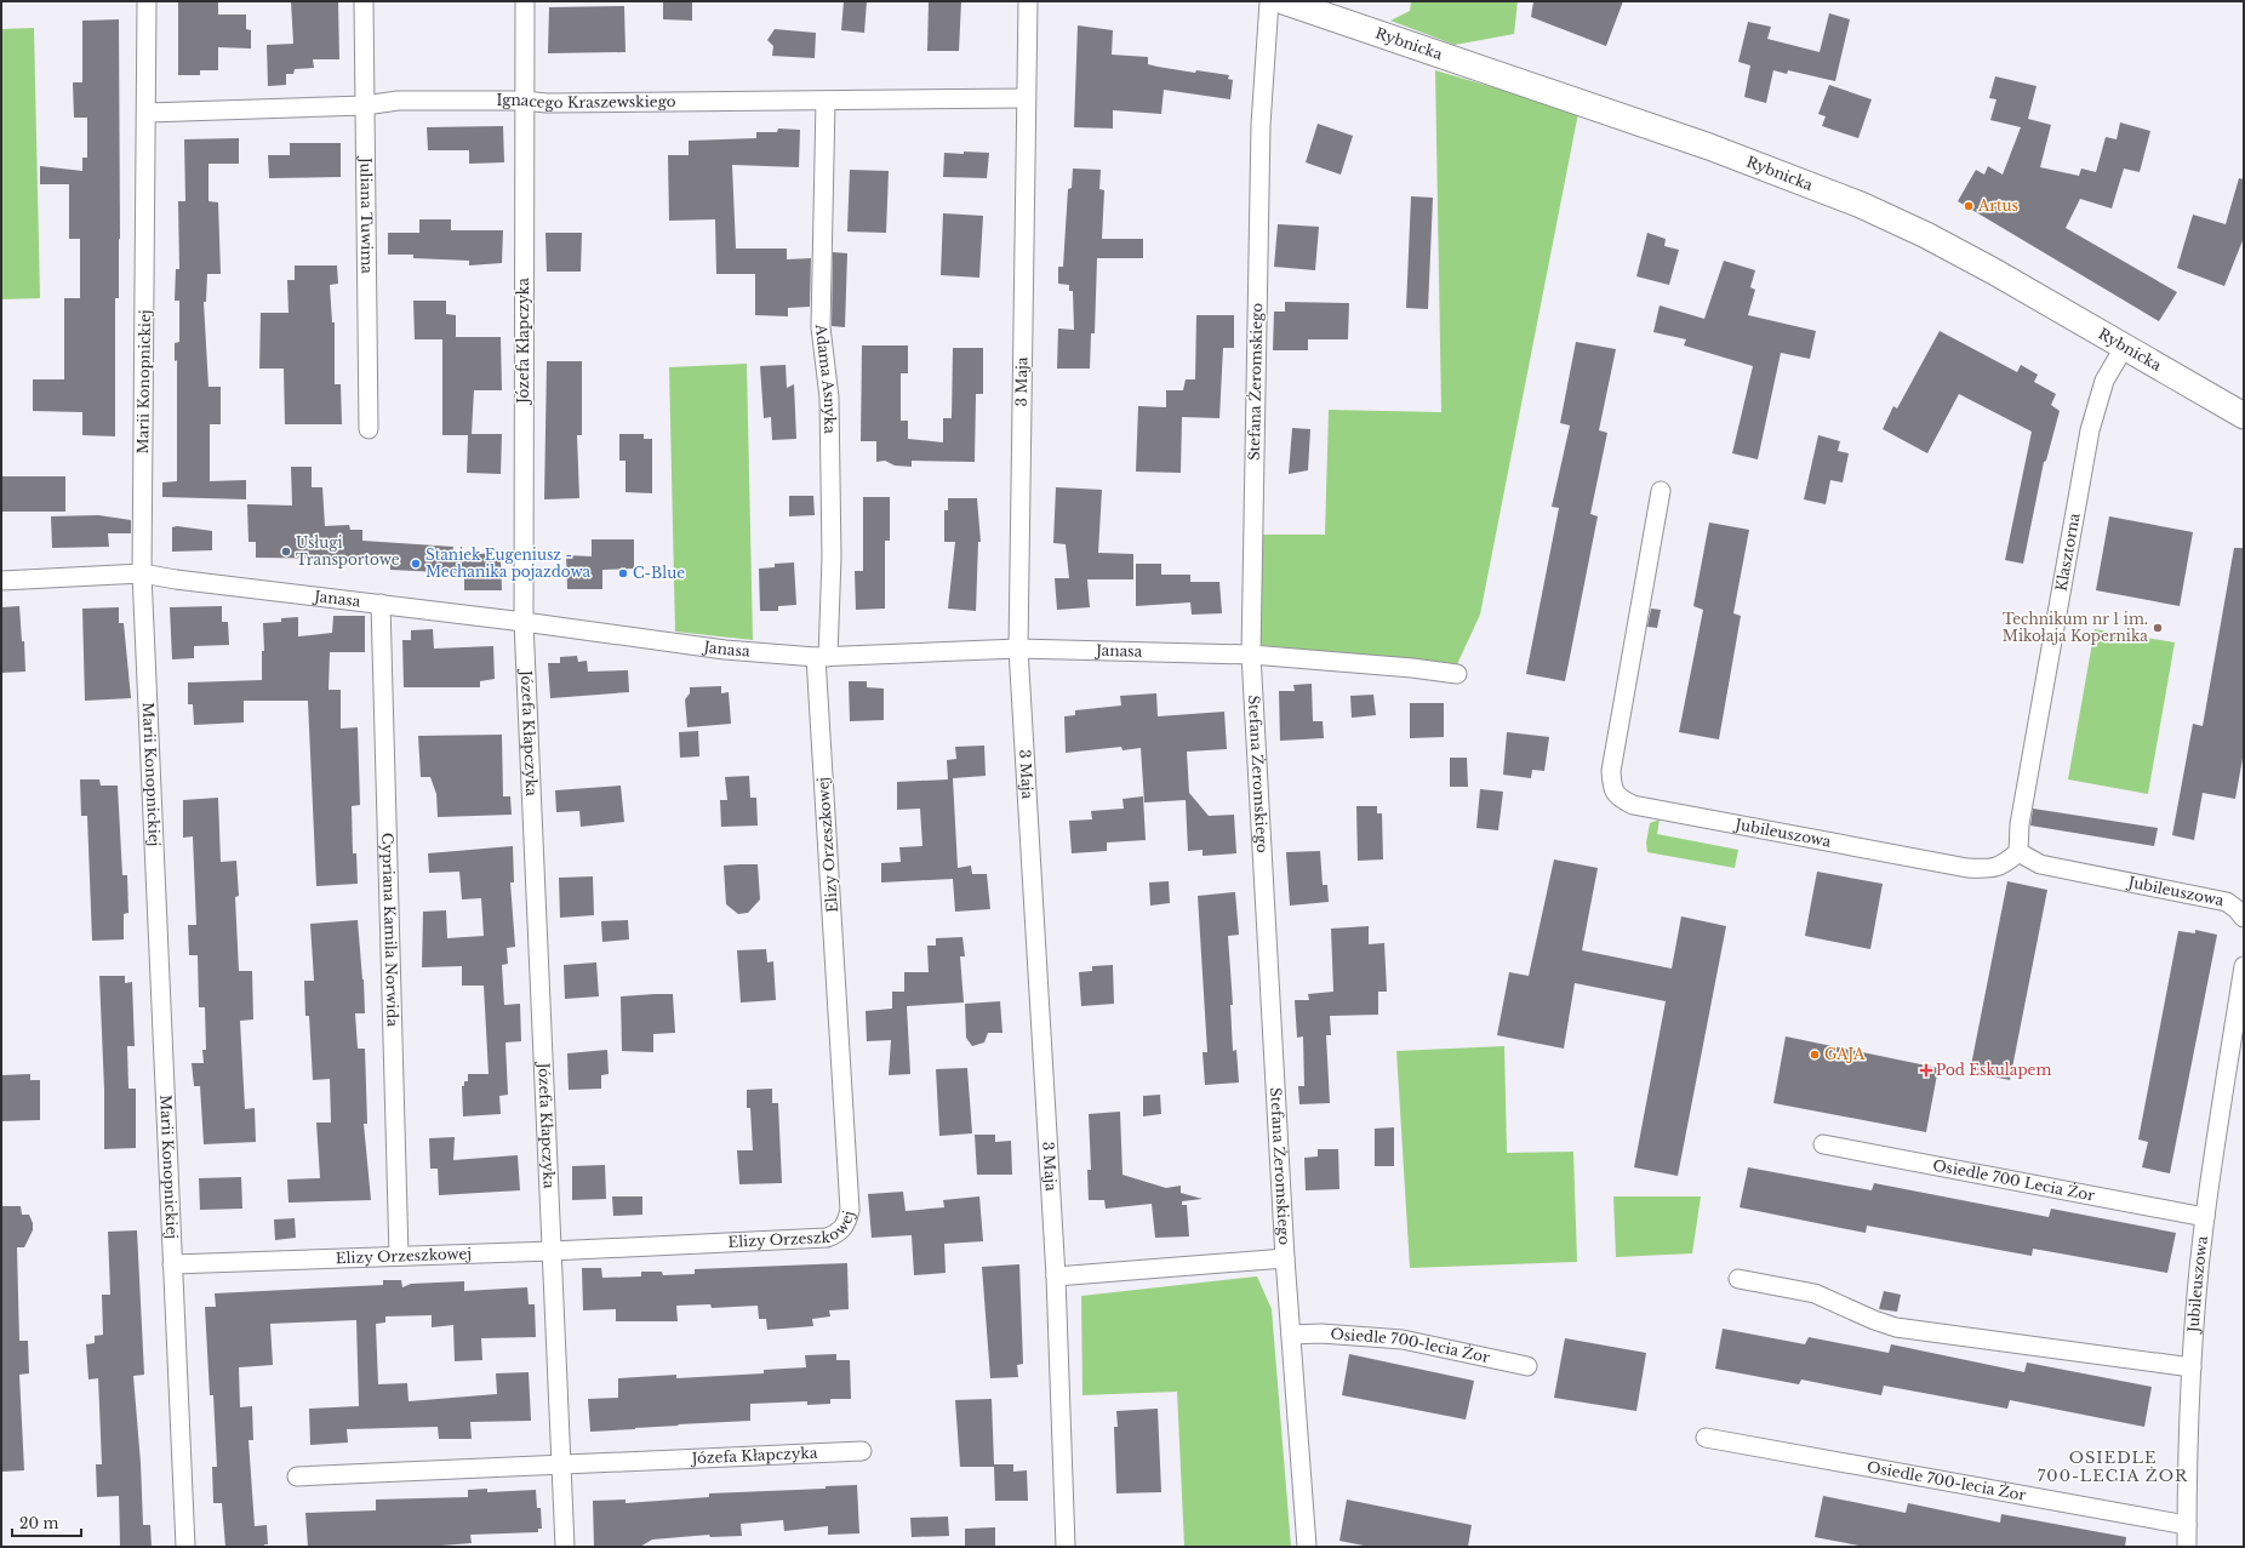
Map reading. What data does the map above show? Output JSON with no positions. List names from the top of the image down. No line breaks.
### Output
{"streets":{"street":["Rybnicka","Ignacego Kraszewskiego","Juliana Tuwima","Józefa Kłapczyka","Adama Asnyka","Marii Konopnickiej","3 Maja","Stefana Żeromskiego","Klasztorna","Janasa","Jubileuszowa","Elizy Orzeszkowej","Cypriana Kamila Norwida","Osiedle 700 Lecia Żor","Osiedle 700-lecia Żor"]},"crossings":[["Rybnicka","Klasztorna"],["Ignacego Kraszewskiego","Juliana Tuwima"],["Ignacego Kraszewskiego","Józefa Kłapczyka"],["Ignacego Kraszewskiego","Adama Asnyka"],["Ignacego Kraszewskiego","Marii Konopnickiej"],["Ignacego Kraszewskiego","3 Maja"],["Józefa Kłapczyka","Janasa"],["Józefa Kłapczyka","Elizy Orzeszkowej"],["Adama Asnyka","Janasa"],["Adama Asnyka","Elizy Orzeszkowej"],["Marii Konopnickiej","Janasa"],["Marii Konopnickiej","Elizy Orzeszkowej"],["3 Maja","Janasa"],["Stefana Żeromskiego","Janasa"],["Stefana Żeromskiego","Osiedle 700-lecia Żor"],["Klasztorna","Jubileuszowa"],["Janasa","Elizy Orzeszkowej"],["Janasa","Cypriana Kamila Norwida"],["Jubileuszowa","Osiedle 700 Lecia Żor"],["Jubileuszowa","Osiedle 700-lecia Żor"],["Elizy Orzeszkowej","Cypriana Kamila Norwida"]],"districts":["OSIEDLE 700-LECIA ŻOR"],"places":{"other":["Artus","Usługi Transportowe","Staniek Eugeniusz - Mechanika pojazdowa","C-Blue","Technikum nr 1 im. Mikołaja Kopernika","GAJA"],"health":["Pod Eskulapem"]},"scale_bar":"20 m"}
